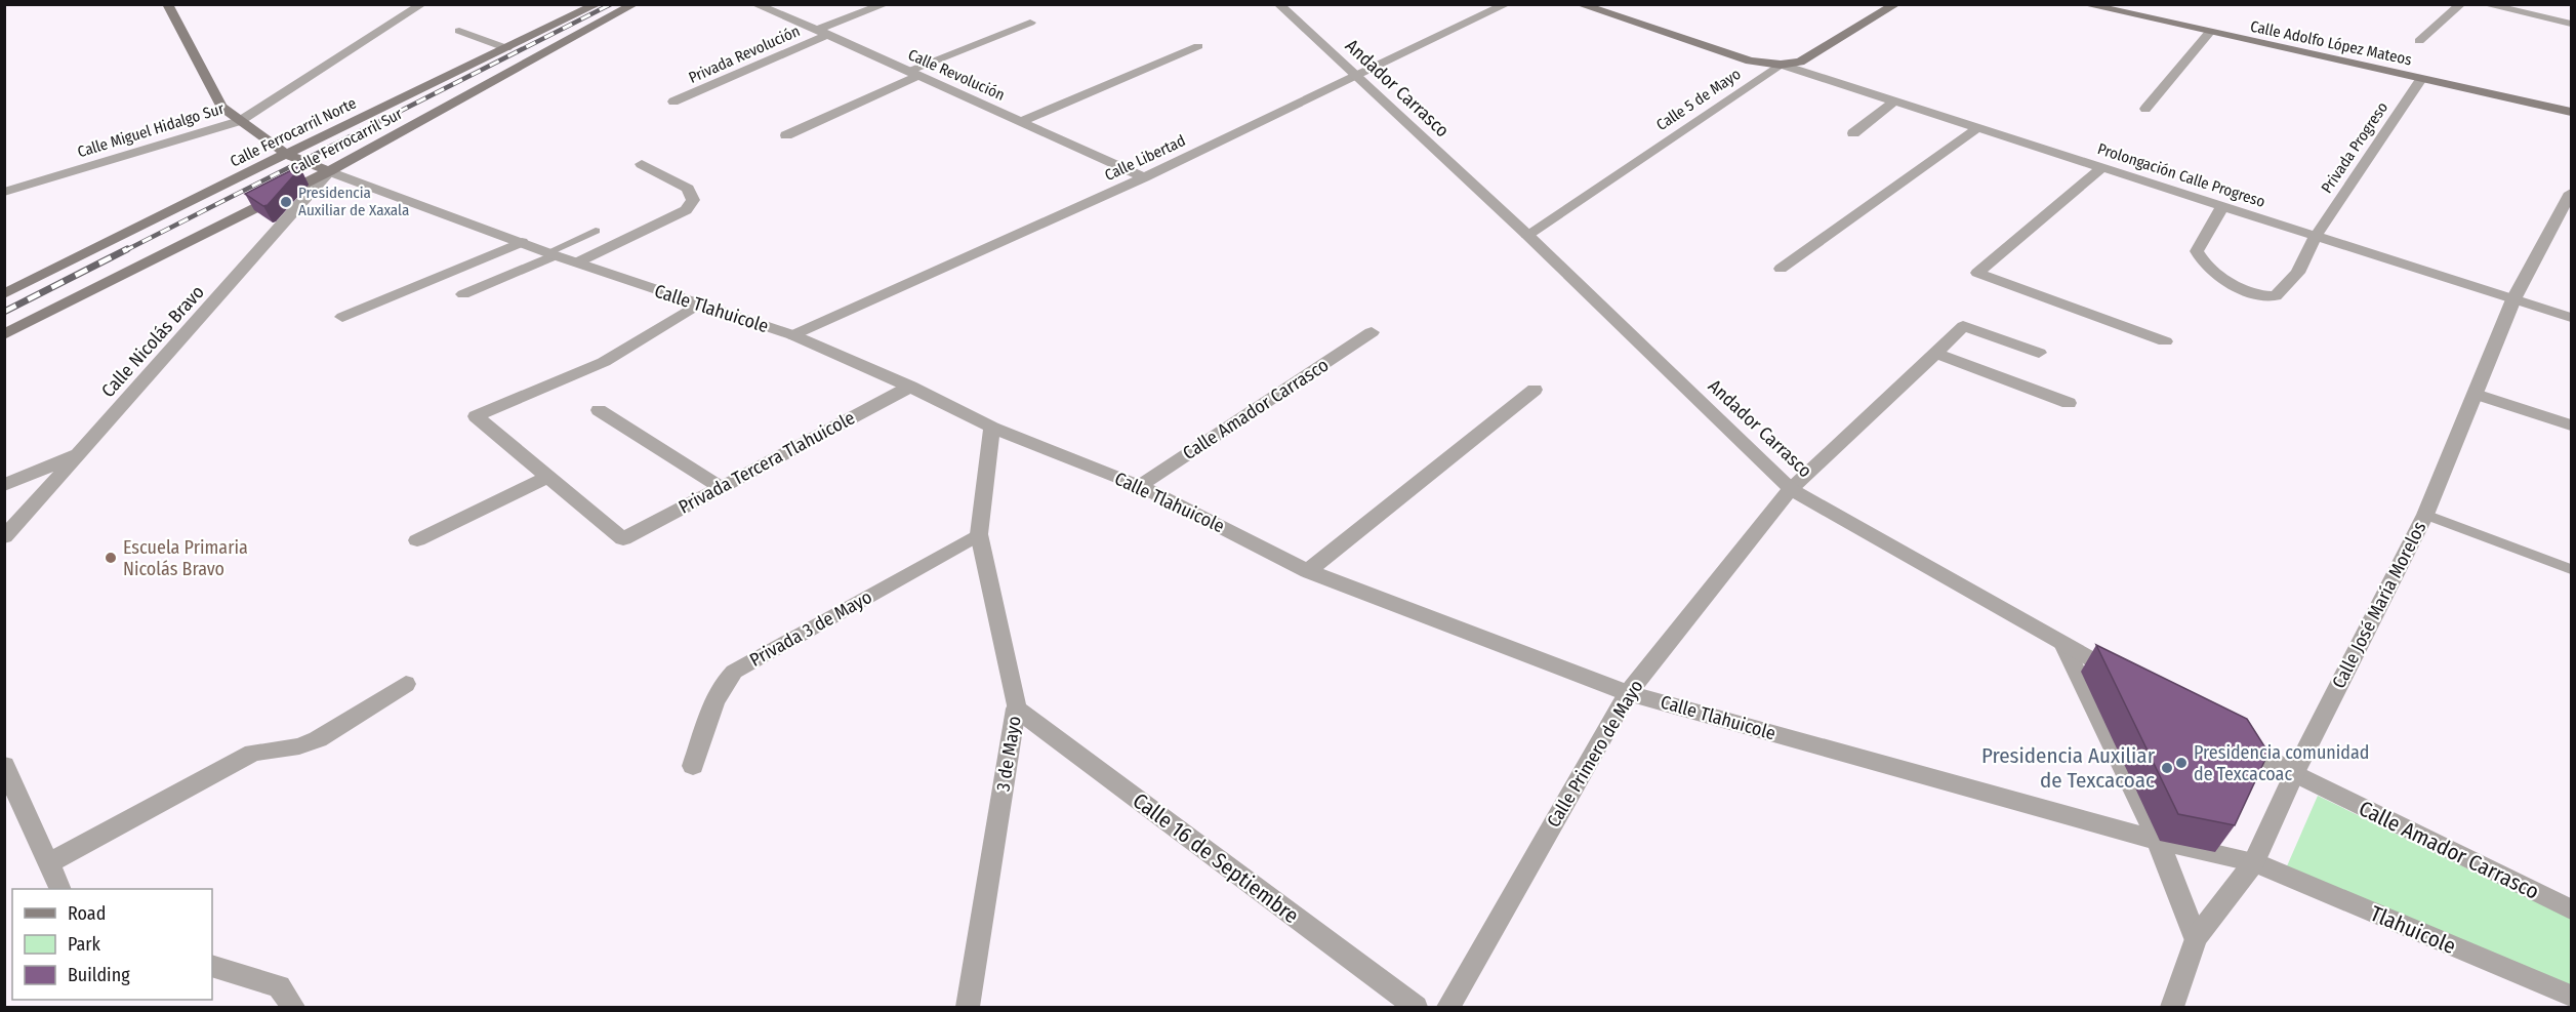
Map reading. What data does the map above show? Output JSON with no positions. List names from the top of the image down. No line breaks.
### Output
{"streets":{"main road":["Calle Adolfo López Mateos","Calle 5 de Mayo","Calle Ferrocarril Norte","Calle Ferrocarril Sur","Calle Tlahuicole"],"street":["Privada Revolución","Calle Revolución","Andador Carrasco","Calle Miguel Hidalgo Sur","Privada Progreso","Calle Libertad","Prolongación Calle Progreso","Calle Nicolás Bravo","Calle Amador Carrasco","Privada Tercera Tlahuicole","Calle José María Morelos","Privada 3 de Mayo","3 de Mayo","Calle Primero de Mayo","Calle 16 de Septiembre","Tlahuicole"]},"crossings":[["Calle Adolfo López Mateos","Privada Progreso"],["Privada Revolución","Calle Revolución"],["Calle Revolución","Calle Libertad"],["Andador Carrasco","Calle 5 de Mayo"],["Andador Carrasco","Calle Libertad"],["Andador Carrasco","Calle Primero de Mayo"],["Calle 5 de Mayo","Prolongación Calle Progreso"],["Calle Miguel Hidalgo Sur","Calle Tlahuicole"],["Calle Ferrocarril Norte","Calle Tlahuicole"],["Calle Ferrocarril Sur","Calle Tlahuicole"],["Calle Ferrocarril Sur","Calle Nicolás Bravo"],["Privada Progreso","Prolongación Calle Progreso"],["Calle Libertad","Calle Tlahuicole"],["Prolongación Calle Progreso","Calle José María Morelos"],["Calle Tlahuicole","Calle Nicolás Bravo"],["Calle Tlahuicole","Calle Amador Carrasco"],["Calle Tlahuicole","Privada Tercera Tlahuicole"],["Calle Tlahuicole","Calle José María Morelos"],["Calle Tlahuicole","3 de Mayo"],["Calle Tlahuicole","Calle Primero de Mayo"],["Calle Tlahuicole","Tlahuicole"],["Calle Amador Carrasco","Calle José María Morelos"],["Calle José María Morelos","Tlahuicole"],["Privada 3 de Mayo","3 de Mayo"],["3 de Mayo","Calle 16 de Septiembre"]],"places":["Presidencia Auxiliar de Xaxala","Escuela Primaria Nicolás Bravo","Presidencia comunidad de Texcacoac","Presidencia Auxiliar de Texcacoac"],"legend":["Road","Park","Building"]}
